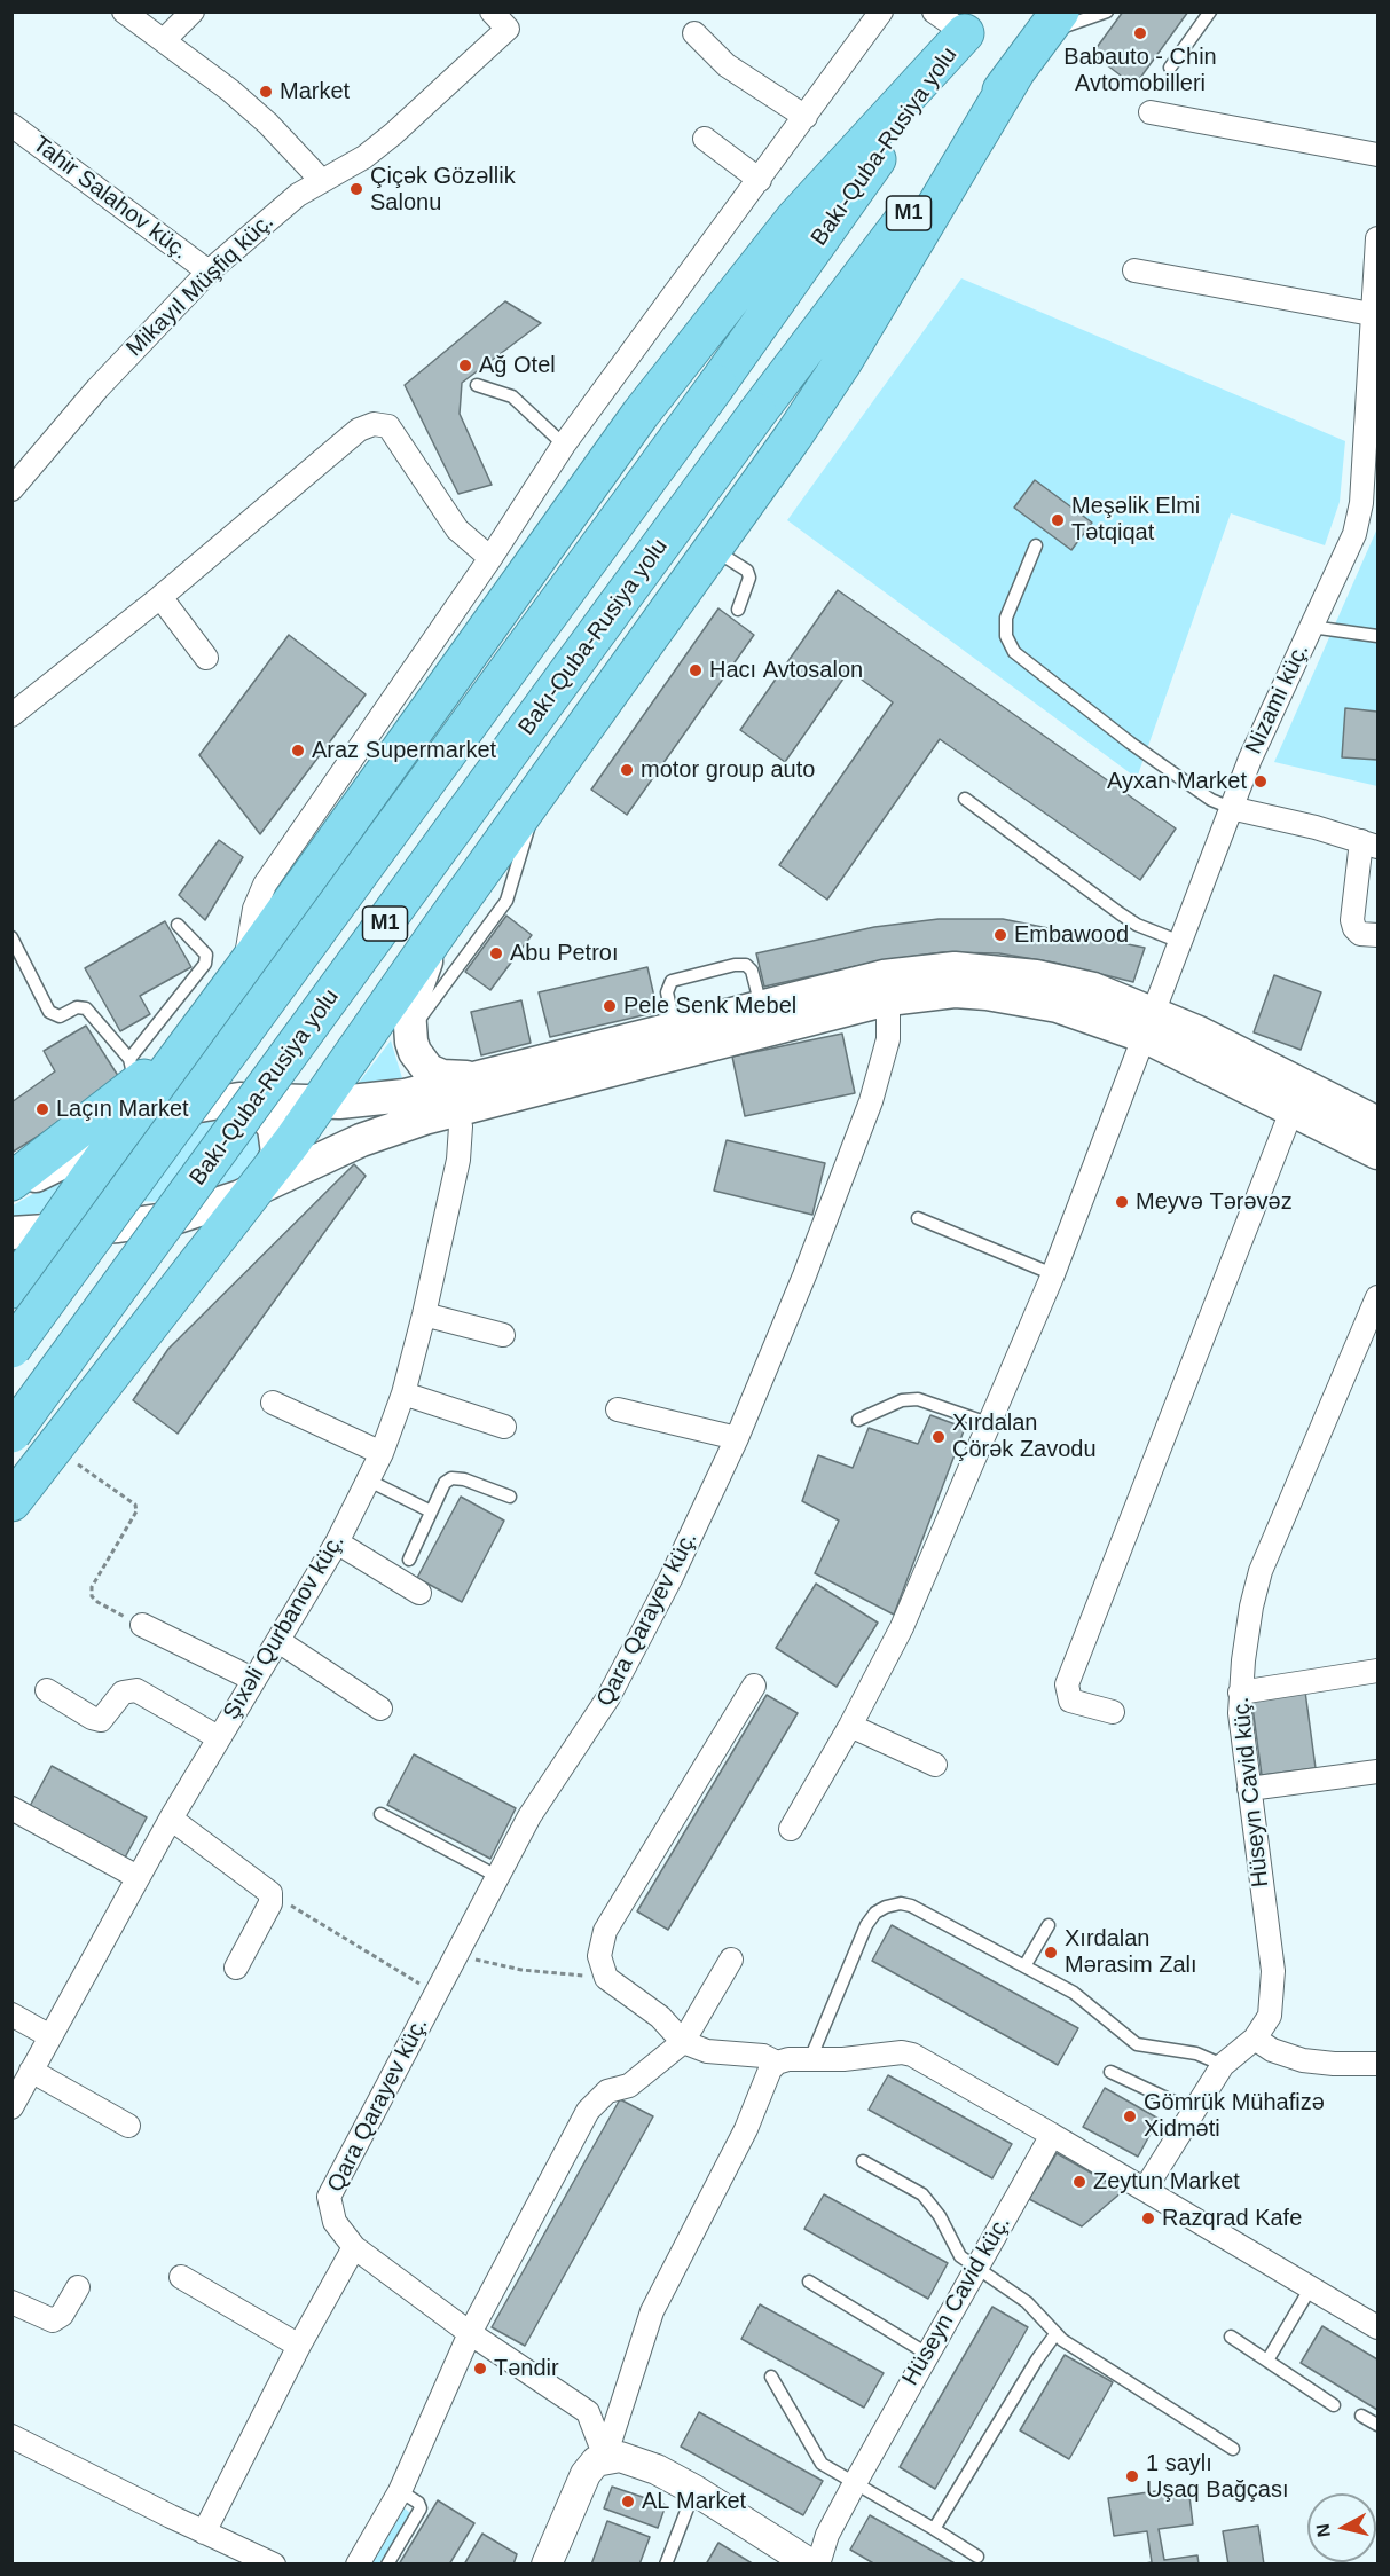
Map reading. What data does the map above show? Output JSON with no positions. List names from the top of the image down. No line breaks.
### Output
{"streets":{"highway":["Bakı-Quba-Rusiya yolu","M1"],"street":["Tahir Salahov küç.","Mikayıl Müşfiq küç.","Nizami küç.","Qara Qarayev küç.","Şıxəli Qurbanov küç.","Hüseyn Cavid küç."]},"crossings":[["Tahir Salahov küç.","Mikayıl Müşfiq küç."]],"places":["Babauto - Chin Avtomobilleri","Market","Çiçək Gözəllik Salonu","Ağ Otel","Meşəlik Elmi Tətqiqat","Hacı Avtosalon","Araz Supermarket","motor group auto","Ayxan Market","Embawood","Abu Petroı","Pele Senk Mebel","Laçın Market","Meyvə Tərəvəz","Xırdalan Çörək Zavodu","Xırdalan Mərasim Zalı","Gömrük Mühafizə Xidməti","Zeytun Market","Razqrad Kafe","Təndir","1 saylı Uşaq Bağçası","AL Market"],"north":"left"}
